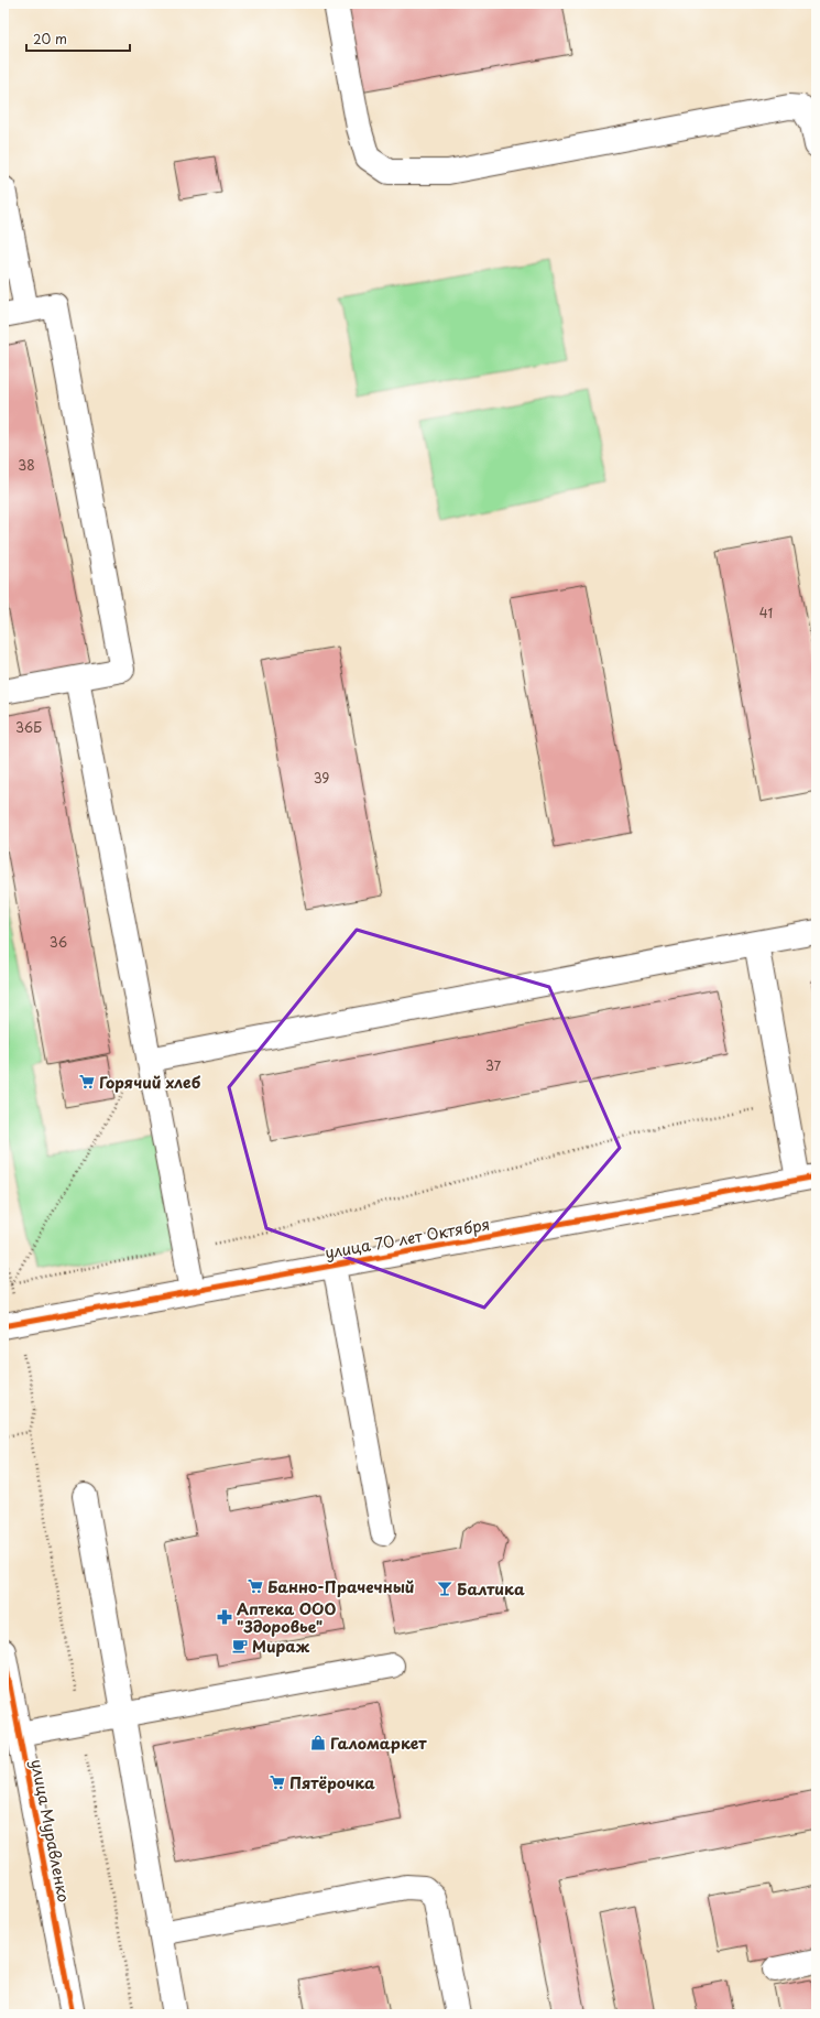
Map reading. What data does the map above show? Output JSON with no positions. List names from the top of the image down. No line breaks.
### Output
{"streets":{"street":["улица 70 лет Октября","улица Муравленко"]},"places":{"supermarket":["Горячий хлеб","Банно-Прачечный","Пятёрочка"],"bar":["Балтика"],"pharmacy":["Аптека ООО \"Здоровье\""],"cafe":["Мираж"],"shop":["Галомаркет"]},"house_numbers":["38","41","36Б","39","36","37"],"scale_bar":"20 m"}
